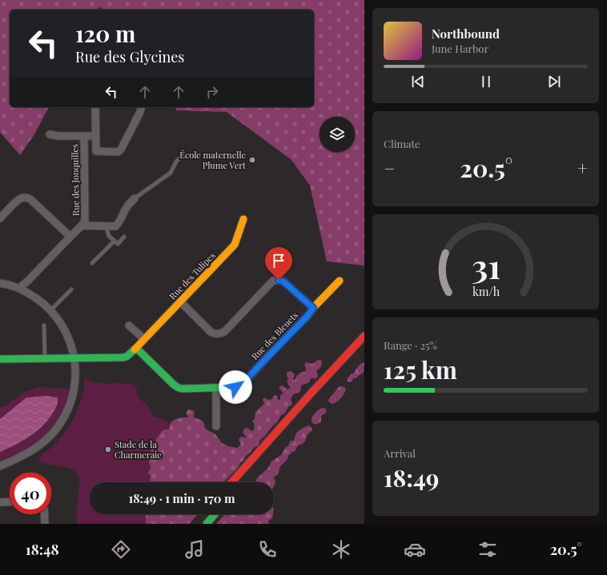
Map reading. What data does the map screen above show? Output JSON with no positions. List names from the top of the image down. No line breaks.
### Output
{"streets":{"main road":["Rue des Tulipes","Rue des Bleuets"],"street":["Rue des Jonquilles"]},"crossings":[["Rue des Tulipes","Rue des Bleuets"]],"places":["École maternelle Plume Vert","Stade de la Charmeraie"],"page":{"turn":["120 m","Rue des Glycines"],"song":["Northbound","June Harbor"],"tile":["Climate",["Range · 25%","125 km"],["Arrival","18:49"]],"heat":["−","20.5°","+"],"limit":"40","trip":"18:49 · 1 min · 170 m","tabs":["18:48","20.5°"],"gauge":["31","km/h"]}}
